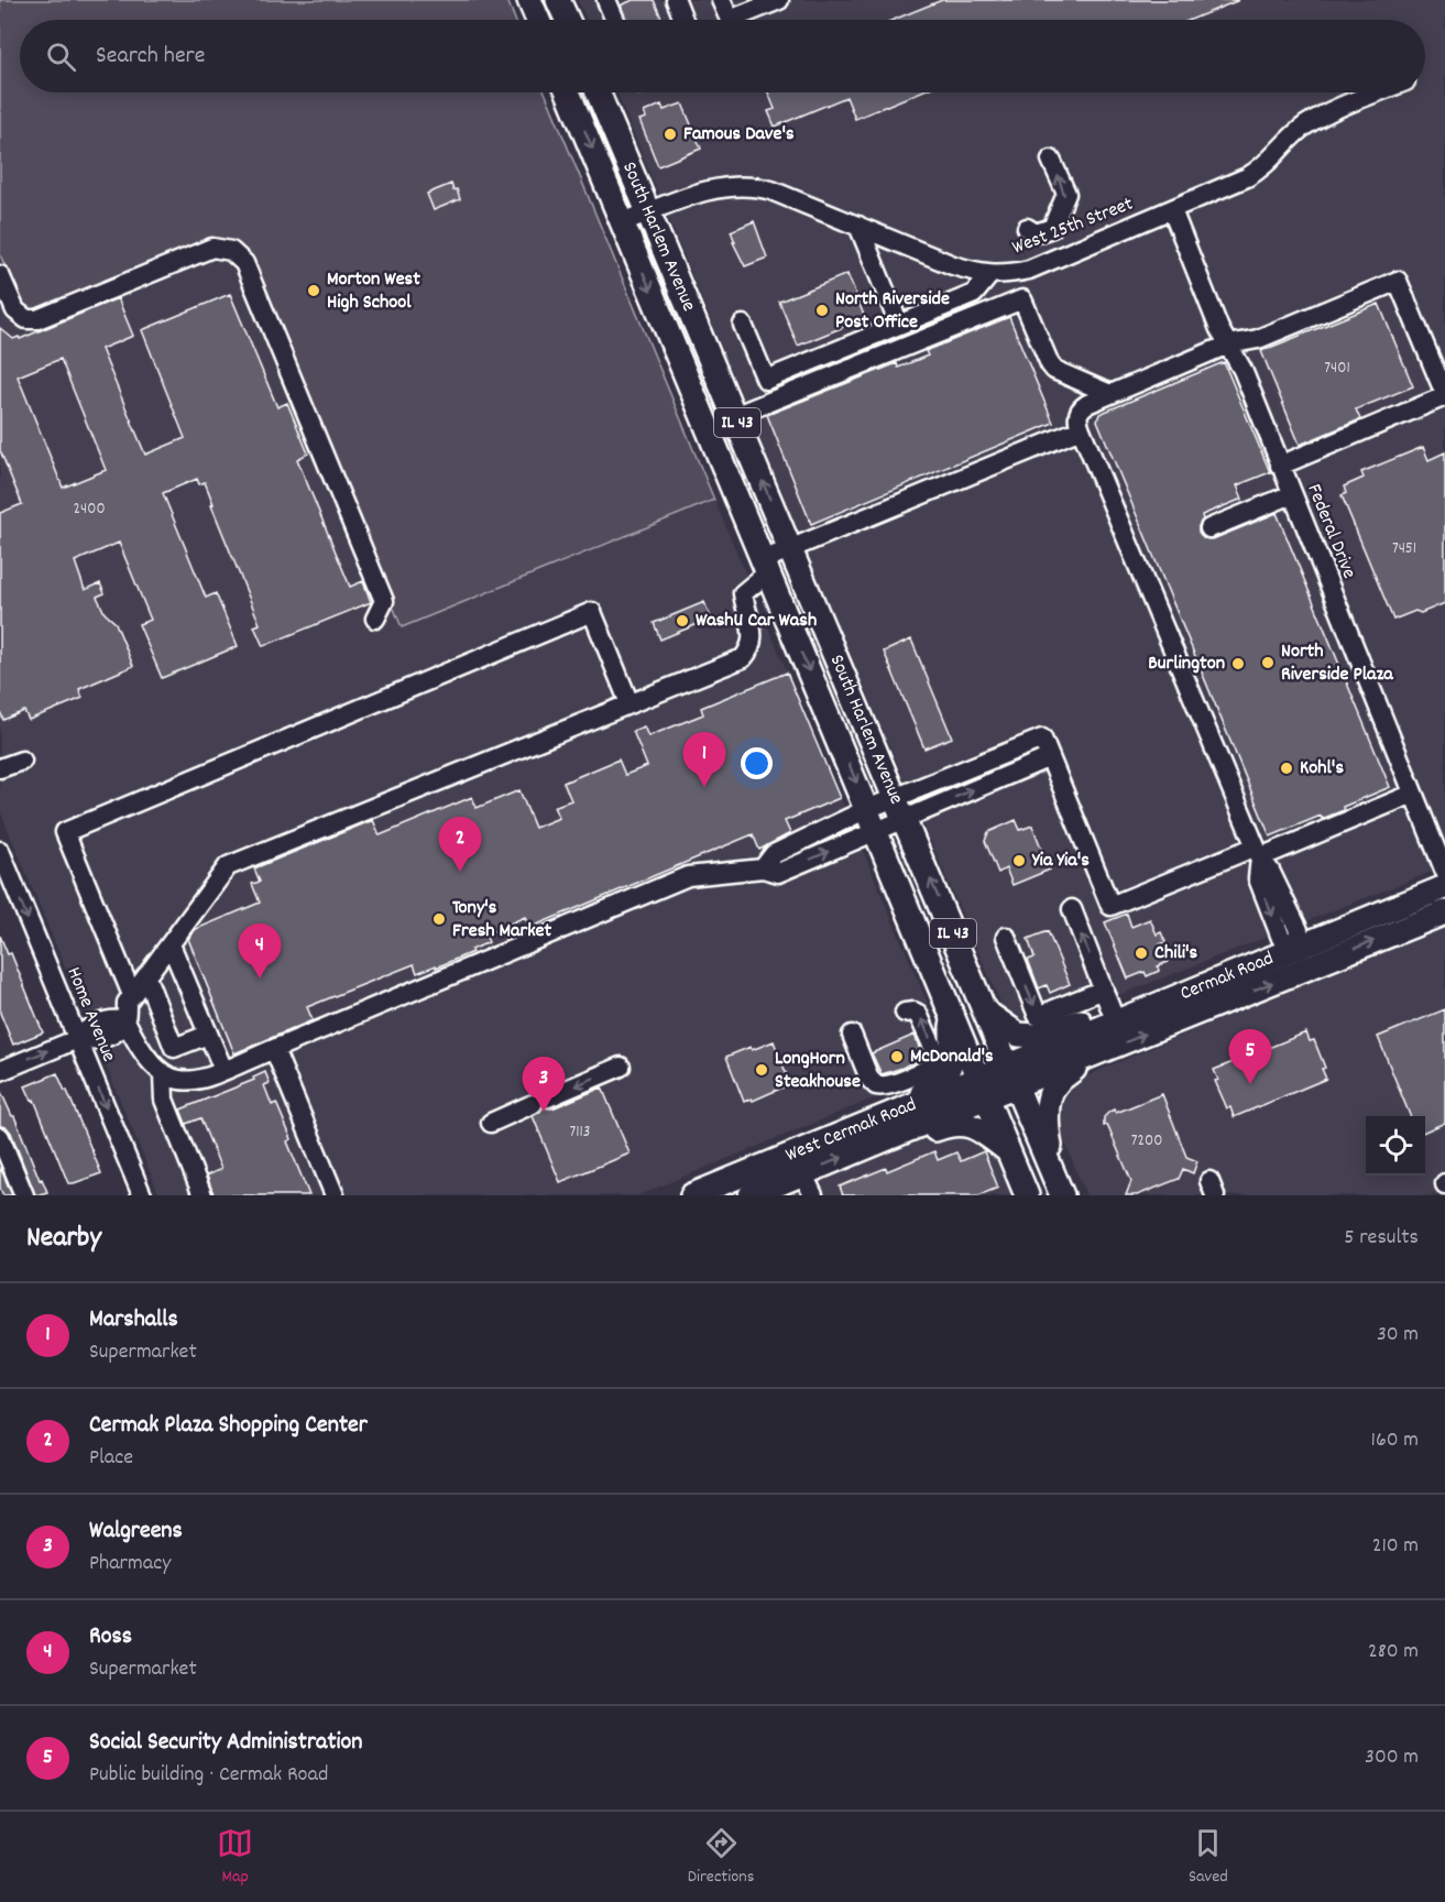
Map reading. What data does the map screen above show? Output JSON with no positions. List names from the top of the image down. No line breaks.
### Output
{"streets":{"main road":["South Harlem Avenue","IL 43","Cermak Road","West Cermak Road"],"street":["West 25th Street","Federal Drive","Home Avenue"]},"crossings":[["West 25th Street","South Harlem Avenue"],["West 25th Street","Federal Drive"],["South Harlem Avenue","Cermak Road"],["South Harlem Avenue","West Cermak Road"],["Cermak Road","West Cermak Road"]],"places":["Famous Dave's","Morton West High School","North Riverside Post Office","WashU Car Wash","North Riverside Plaza","Burlington","Kohl's","Yia Yia's","Tony's Fresh Market","Chili's","McDonald's","LongHorn Steakhouse"],"house_numbers":["7401","2400","7451","7113","7200"],"page":{"search":"Search here","pins":["1","2","4","5","3"],"heading":["Nearby","5 results"],"list":[{"mark":"1","name":"Marshalls","note":"Supermarket","value":"30 m"},{"mark":"2","name":"Cermak Plaza Shopping Center","note":"Place","value":"160 m"},{"mark":"3","name":"Walgreens","note":"Pharmacy","value":"210 m"},{"mark":"4","name":"Ross","note":"Supermarket","value":"280 m"},{"mark":"5","name":"Social Security Administration","note":"Public building · Cermak Road","value":"300 m"}],"nav":["Map","Directions","Saved"]}}
